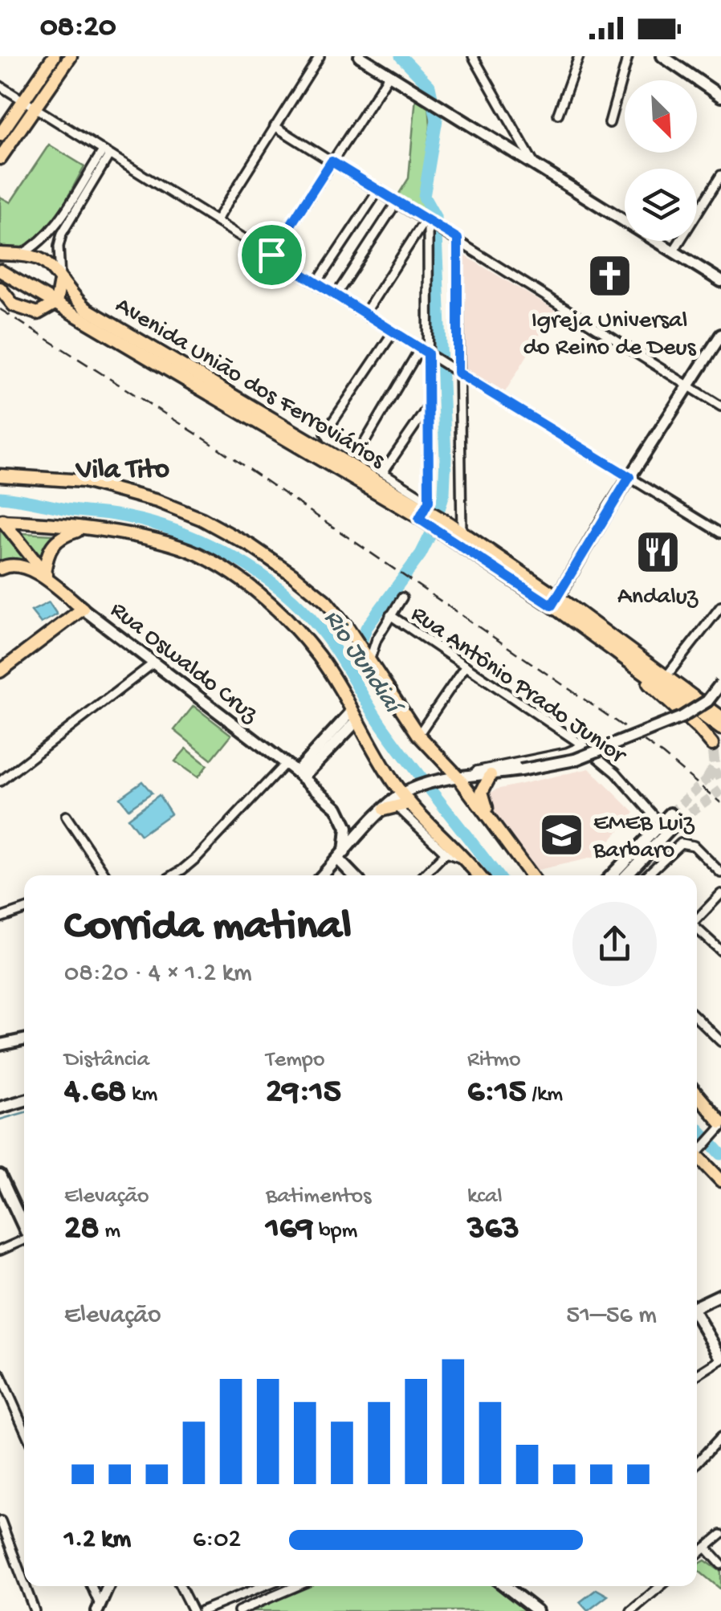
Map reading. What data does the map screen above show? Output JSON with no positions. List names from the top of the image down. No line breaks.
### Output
{"streets":{"main road":["Avenida União dos Ferroviários","Rua Oswaldo Cruz"],"street":["Rua Antônio Prado Junior"]},"districts":["Vila Tito"],"water":["Rio Jundiaí"],"places":{"church":["Igreja Universal do Reino de Deus"],"restaurant":["Andaluz"],"school or university":["EMEB Luiz Barbaro"]},"north":"bottom right","page":{"status":"08:20","heading":["Corrida matinal","08:20 · 4 × 1.2 km"],"stats":[["Distância","4.68 km"],["Tempo","29:15"],["Ritmo","6:15 /km"],["Elevação","28 m"],["Batimentos","169 bpm"],["kcal","363"]],"chart":["Elevação","51–56 m"],"list":[{"name":"1.2 km","note":"6:02"}]}}
